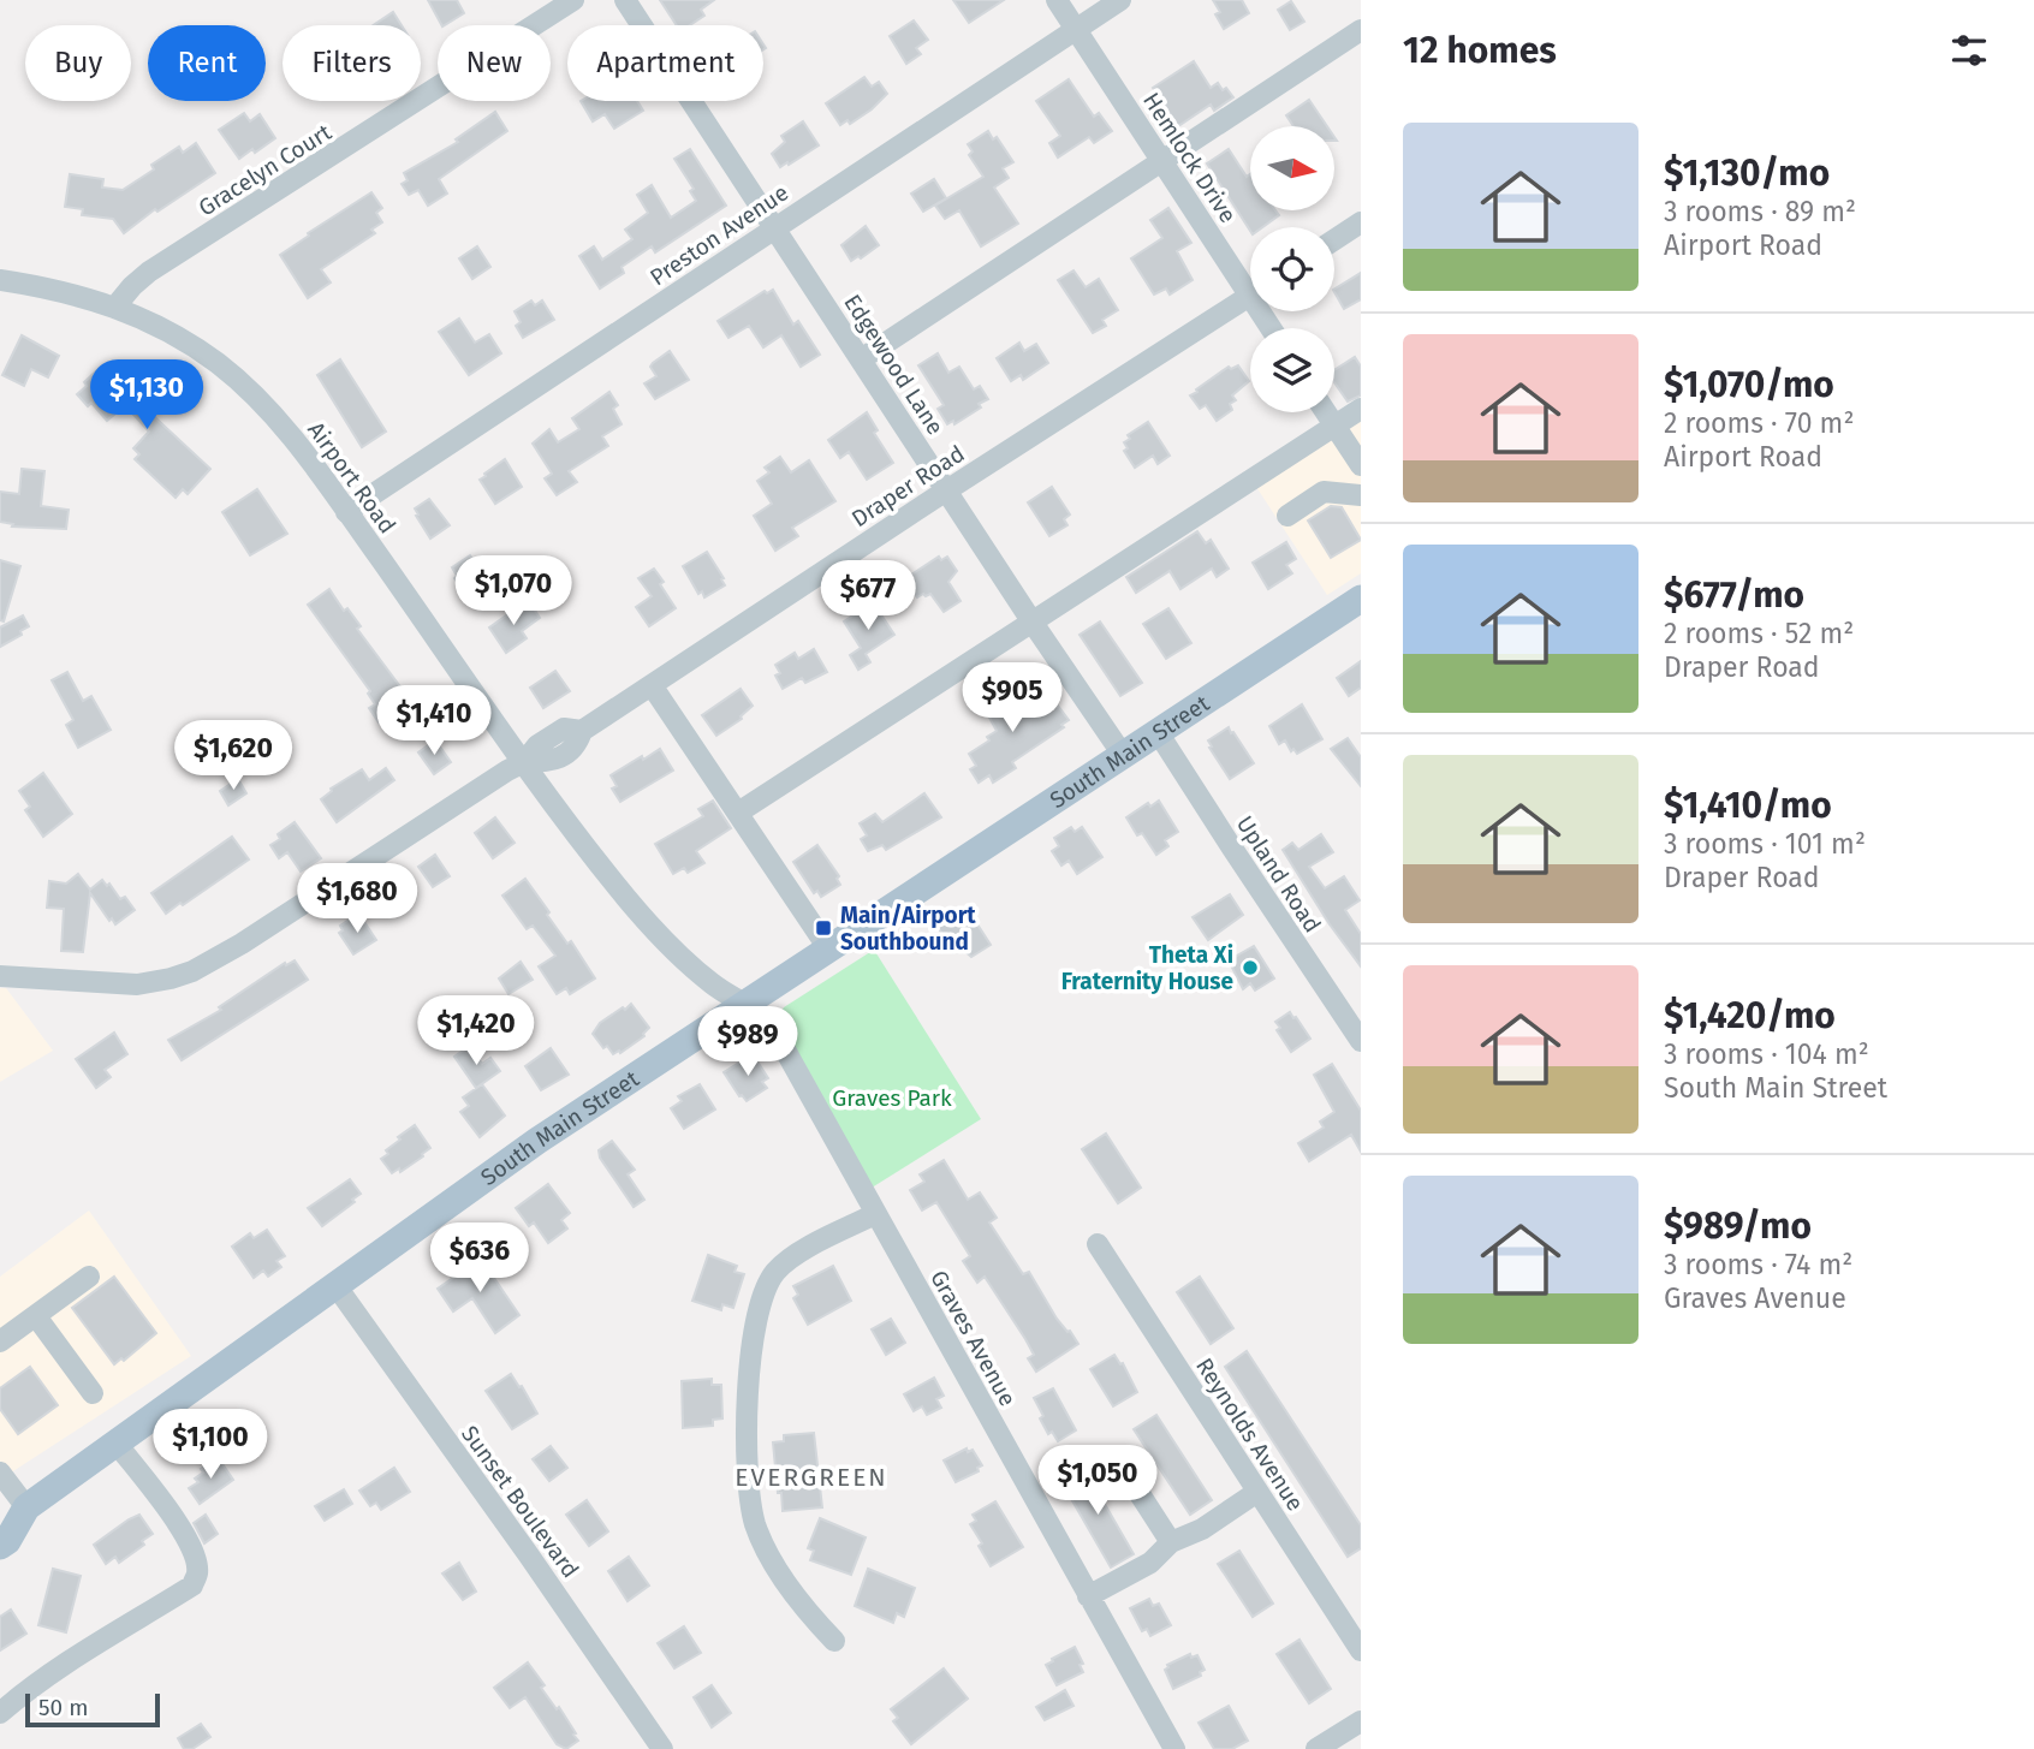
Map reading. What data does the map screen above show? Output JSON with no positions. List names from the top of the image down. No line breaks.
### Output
{"streets":{"main road":["South Main Street"],"street":["Hemlock Drive","Gracelyn Court","Preston Avenue","Edgewood Lane","Airport Road","Draper Road","Upland Road","Graves Avenue","Reynolds Avenue","Sunset Boulevard"]},"crossings":[["Hemlock Drive","Preston Avenue"],["Gracelyn Court","Airport Road"],["Preston Avenue","Edgewood Lane"],["Preston Avenue","Airport Road"],["Edgewood Lane","Draper Road"],["Edgewood Lane","South Main Street"],["Airport Road","Draper Road"],["Airport Road","South Main Street"],["Airport Road","Graves Avenue"],["South Main Street","Upland Road"],["South Main Street","Graves Avenue"],["South Main Street","Sunset Boulevard"]],"districts":["EVERGREEN"],"parks":["Graves Park"],"places":{"transit":["Main/Airport Southbound"],"other":["Theta Xi Fraternity House"]},"scale_bar":"50 m","north":"right","page":{"heading":"12 homes","chip":["Buy","Rent","Filters","New","Apartment"],"list":[{"name":"$1,130/mo","note":"3 rooms · 89 m² · Airport Road"},{"name":"$1,070/mo","note":"2 rooms · 70 m² · Airport Road"},{"name":"$677/mo","note":"2 rooms · 52 m² · Draper Road"},{"name":"$1,410/mo","note":"3 rooms · 101 m² · Draper Road"},{"name":"$1,420/mo","note":"3 rooms · 104 m² · South Main Street"},{"name":"$989/mo","note":"3 rooms · 74 m² · Graves Avenue"}],"price":["$1,130","$1,070","$677","$905","$1,410","$1,620","$1,680","$1,420","$989","$636","$1,100","$1,050"],"scale":"50 m"}}
